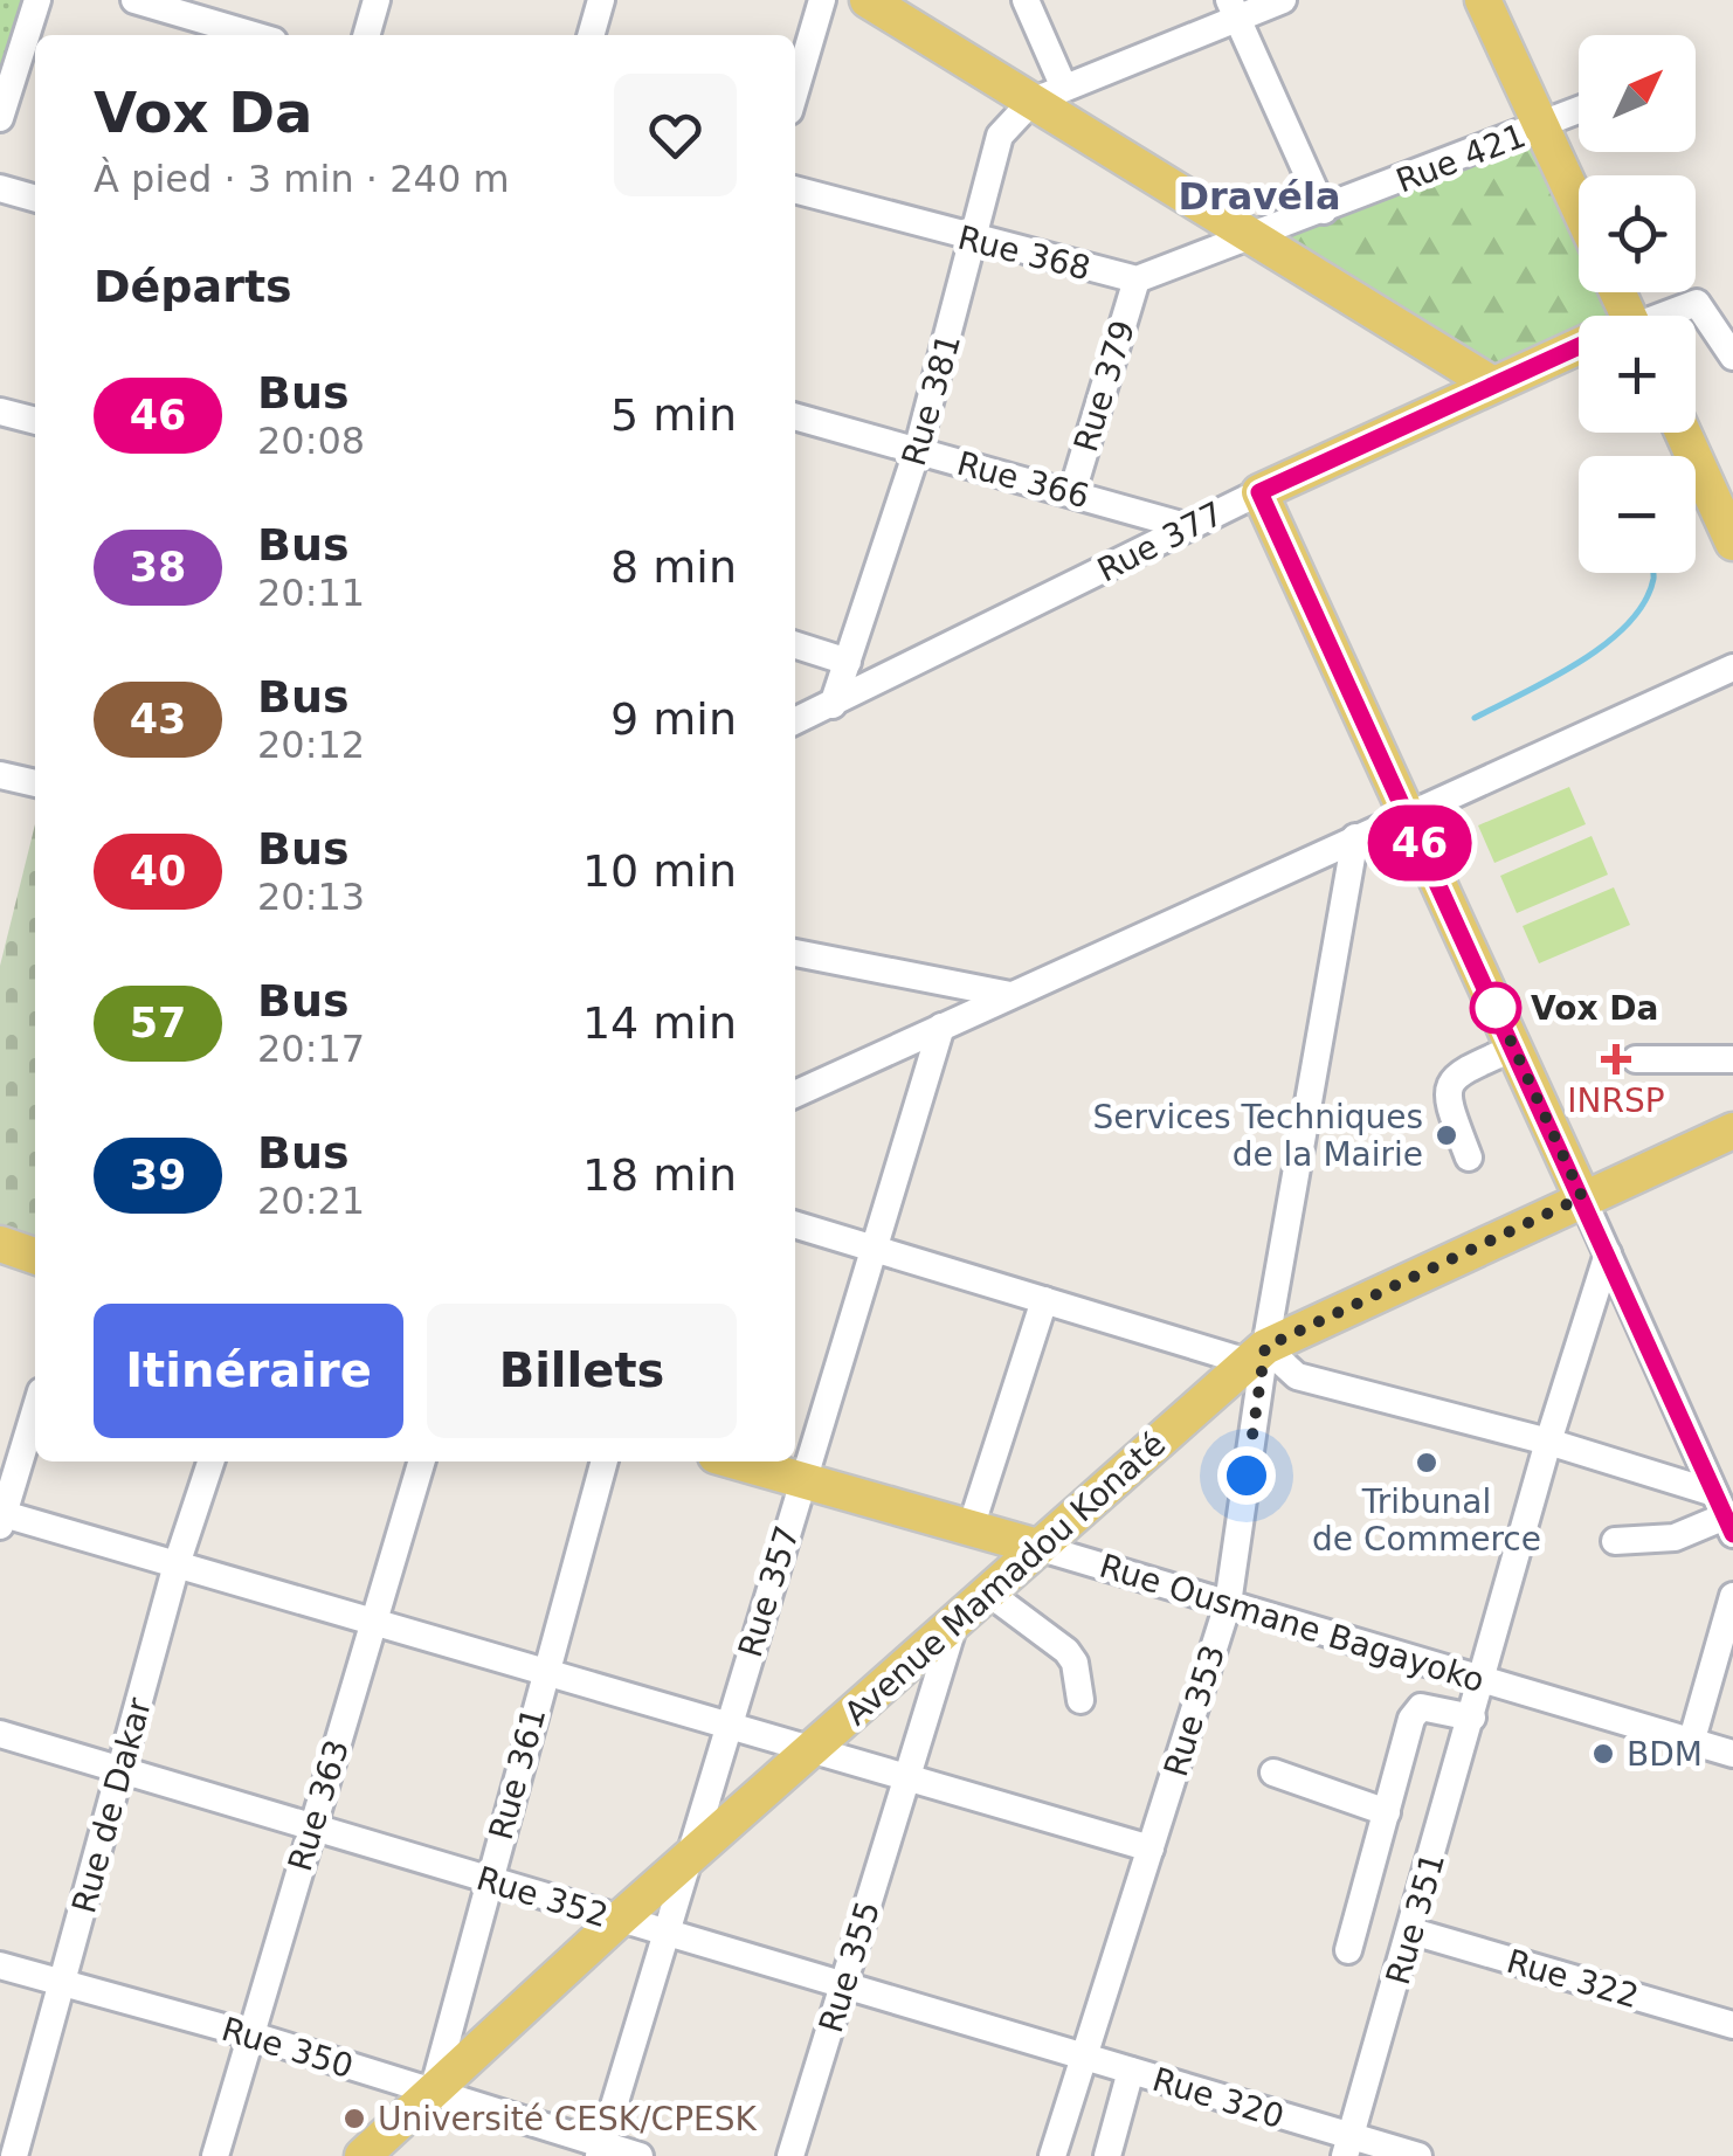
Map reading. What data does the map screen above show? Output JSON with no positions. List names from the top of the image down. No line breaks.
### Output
{"streets":{"main road":["Rue 377","Avenue Mamadou Konaté","Rue Ousmane Bagayoko"],"street":["Rue 421","Rue 368","Rue 379","Rue 381","Rue 366","Rue 357","Rue 353","Rue 361","Rue de Dakar","Rue 363","Rue 352","Rue 351","Rue 355","Rue 322","Rue 350","Rue 320"]},"crossings":[["Rue 421","Rue 368"],["Rue 368","Rue 379"],["Rue 368","Rue 381"],["Rue 379","Rue 366"],["Rue 381","Rue 366"],["Rue 381","Rue 377"],["Rue 366","Rue 377"],["Avenue Mamadou Konaté","Rue 357"],["Avenue Mamadou Konaté","Rue Ousmane Bagayoko"],["Avenue Mamadou Konaté","Rue 353"],["Avenue Mamadou Konaté","Rue 361"],["Avenue Mamadou Konaté","Rue 352"],["Avenue Mamadou Konaté","Rue 355"],["Avenue Mamadou Konaté","Rue 350"],["Rue 357","Rue Ousmane Bagayoko"],["Rue 357","Rue 352"],["Rue 357","Rue 350"],["Rue Ousmane Bagayoko","Rue 353"],["Rue Ousmane Bagayoko","Rue 351"],["Rue 353","Rue 352"],["Rue 353","Rue 320"],["Rue 361","Rue 352"],["Rue 361","Rue 350"],["Rue de Dakar","Rue 352"],["Rue de Dakar","Rue 350"],["Rue 363","Rue 352"],["Rue 363","Rue 350"],["Rue 352","Rue 355"],["Rue 352","Rue 320"],["Rue 351","Rue 322"],["Rue 351","Rue 320"]],"districts":["Dravéla"],"places":{"other":["Vox Da","Services Techniques de la Mairie","Tribunal de Commerce","BDM","Université CESK/CPESK"],"health":["INRSP"]},"lines":["bus line 46"],"north":"top right","page":{"on_map":"46","map_buttons":["+","−"],"heading":[["Vox Da","À pied · 3 min · 240 m"],"Départs"],"list":[{"mark":"46","name":"Bus","note":"20:08","value":"5 min"},{"mark":"38","name":"Bus","note":"20:11","value":"8 min"},{"mark":"43","name":"Bus","note":"20:12","value":"9 min"},{"mark":"40","name":"Bus","note":"20:13","value":"10 min"},{"mark":"57","name":"Bus","note":"20:17","value":"14 min"},{"mark":"39","name":"Bus","note":"20:21","value":"18 min"}],"buttons":["Itinéraire","Billets"]}}
